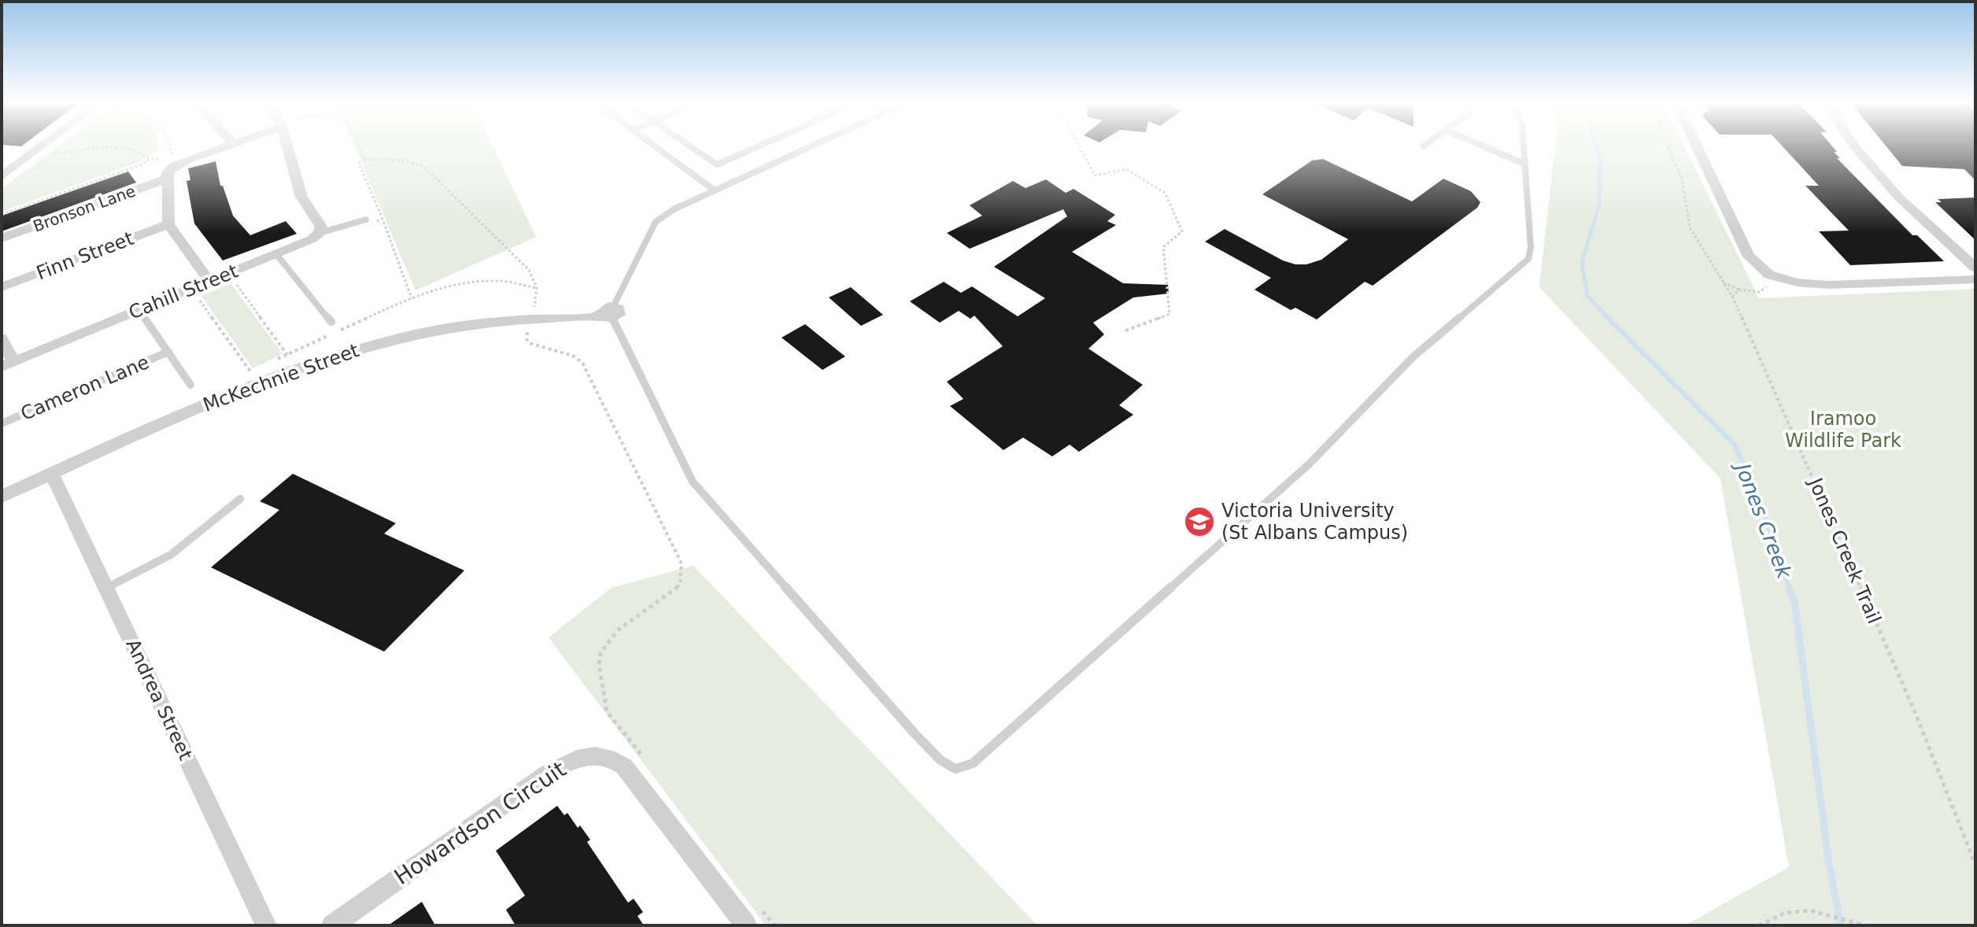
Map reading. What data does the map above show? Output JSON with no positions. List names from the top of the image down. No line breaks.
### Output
{"streets":{"street":["Bronson Lane","Finn Street","Cahill Street","McKechnie Street","Andrea Street","Howardson Circuit"],"lane":["Cameron Lane"],"path":["Jones Creek Trail"]},"crossings":[["McKechnie Street","Andrea Street"]],"water":["Jones Creek"],"parks":["Iramoo Wildlife Park"],"places":{"school or university":["Victoria University (St Albans Campus)"]}}
